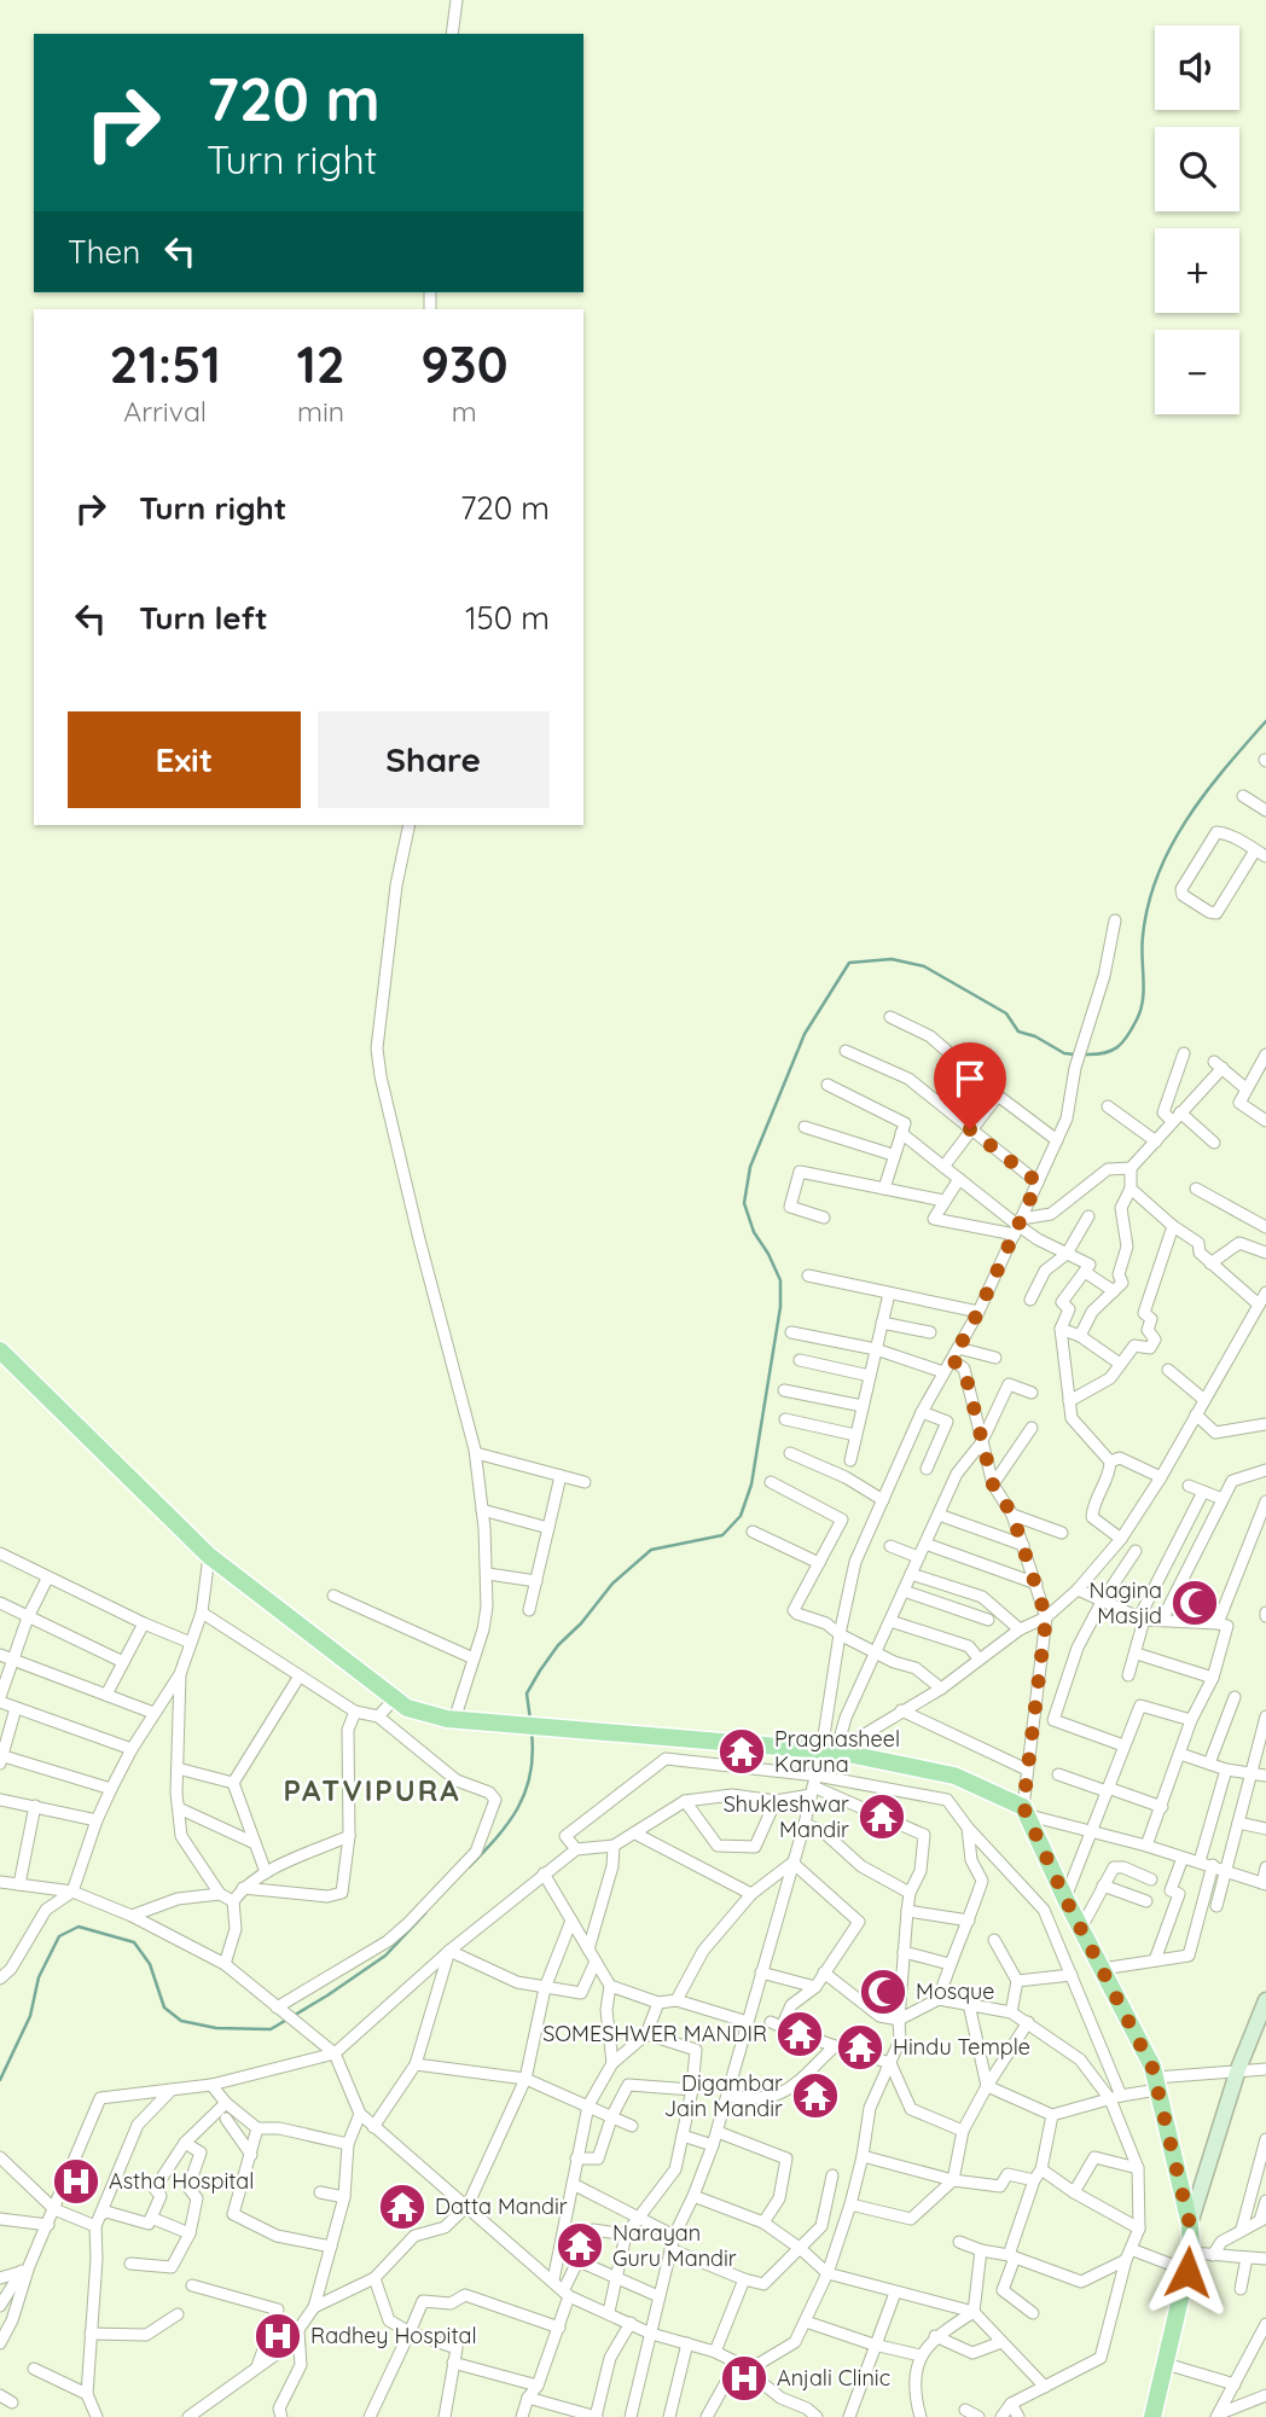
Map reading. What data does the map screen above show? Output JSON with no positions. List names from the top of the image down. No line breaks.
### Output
{"districts":["PATVIPURA"],"places":{"mosque":["Nagina Masjid","Mosque"],"temple":["Pragnasheel Karuna","Shukleshwar Mandir","SOMESHWER MANDIR","Hindu Temple","Digambar Jain Mandir","Datta Mandir","Narayan Guru Mandir"],"hospital":["Astha Hospital","Radhey Hospital","Anjali Clinic"]},"page":{"map_buttons":["+","−"],"turn":["720 m","Turn right"],"then":"Then","eta":["21:51","Arrival","12","min","930","m"],"list":[{"name":"Turn right","value":"720 m"},{"name":"Turn left","value":"150 m"}],"buttons":["Exit","Share"]}}
